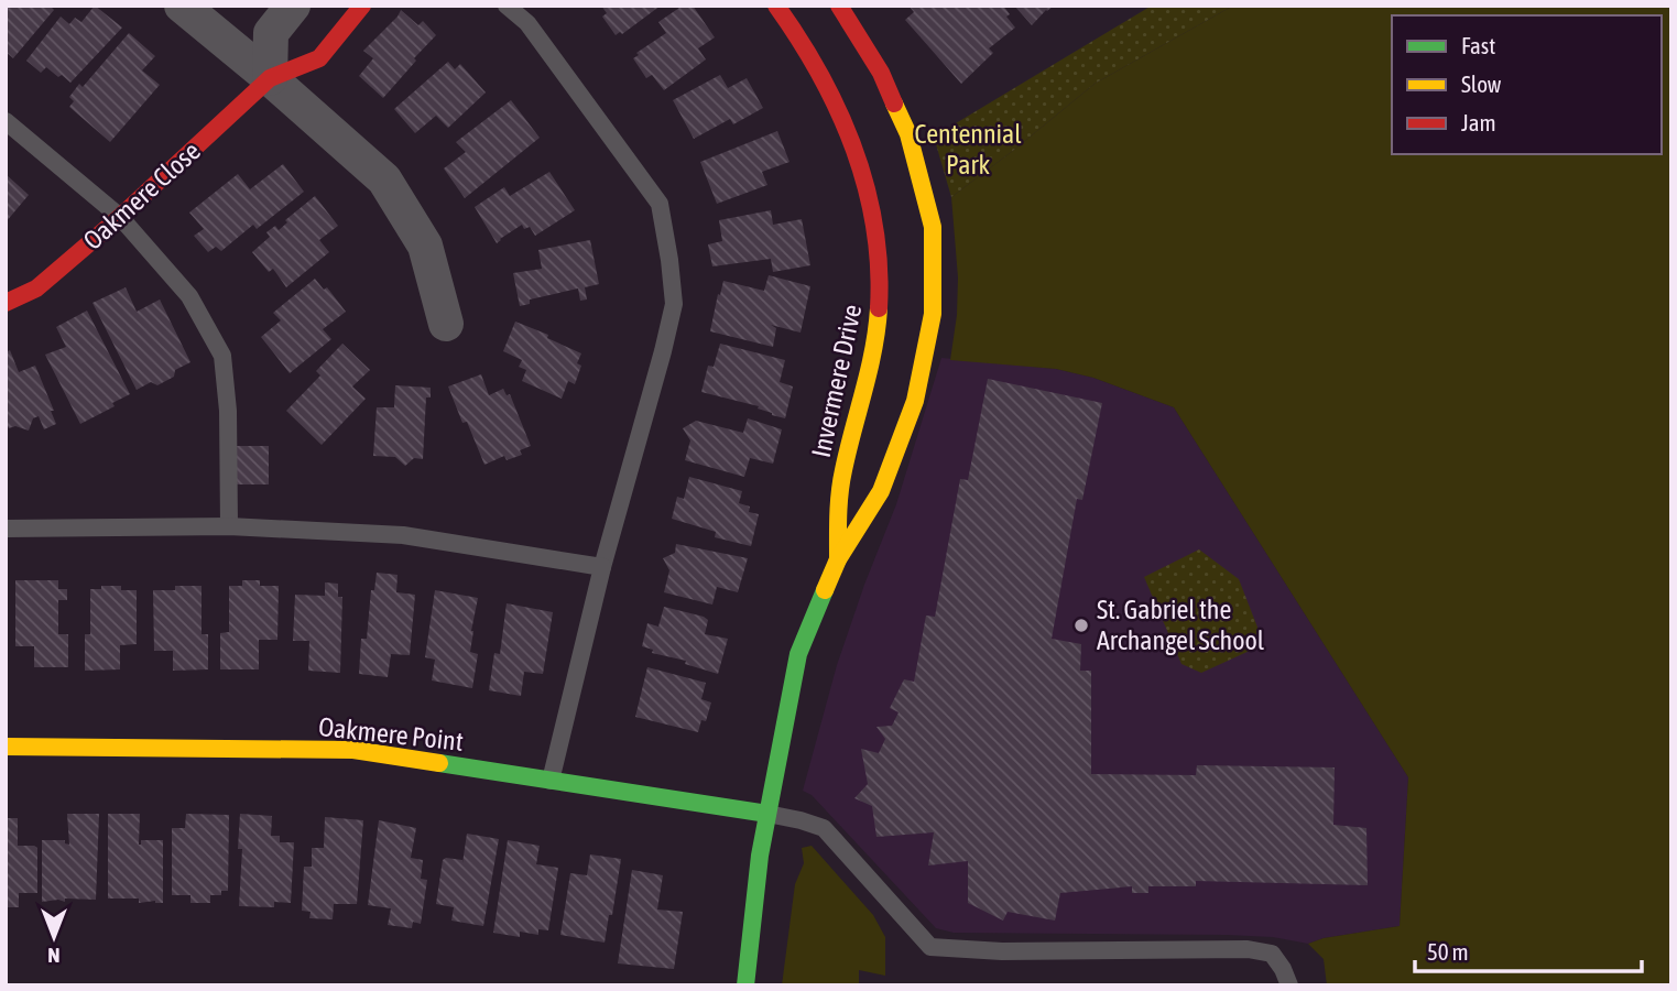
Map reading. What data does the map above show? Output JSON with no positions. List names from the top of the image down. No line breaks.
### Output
{"streets":{"street":["Oakmere Close","Invermere Drive","Oakmere Point"]},"crossings":[["Invermere Drive","Oakmere Point"]],"parks":["Centennial Park"],"places":["St. Gabriel the Archangel School"],"legend":["Fast","Slow","Jam"],"scale_bar":"50 m","north":"bottom"}
